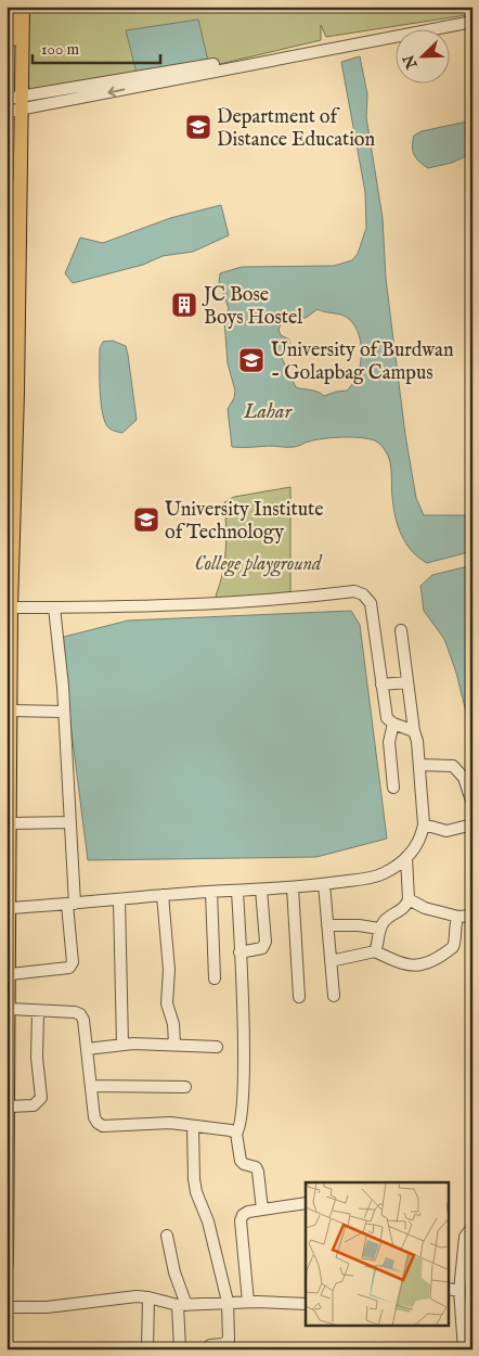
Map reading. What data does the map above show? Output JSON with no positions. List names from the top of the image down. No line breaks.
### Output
{"water":["Lahar"],"parks":["College playground"],"places":{"school or university":["Department of Distance Education","University of Burdwan - Golapbag Campus","University Institute of Technology"],"building":["JC Bose Boys Hostel"]},"scale_bar":"100 m","north":"bottom left"}
